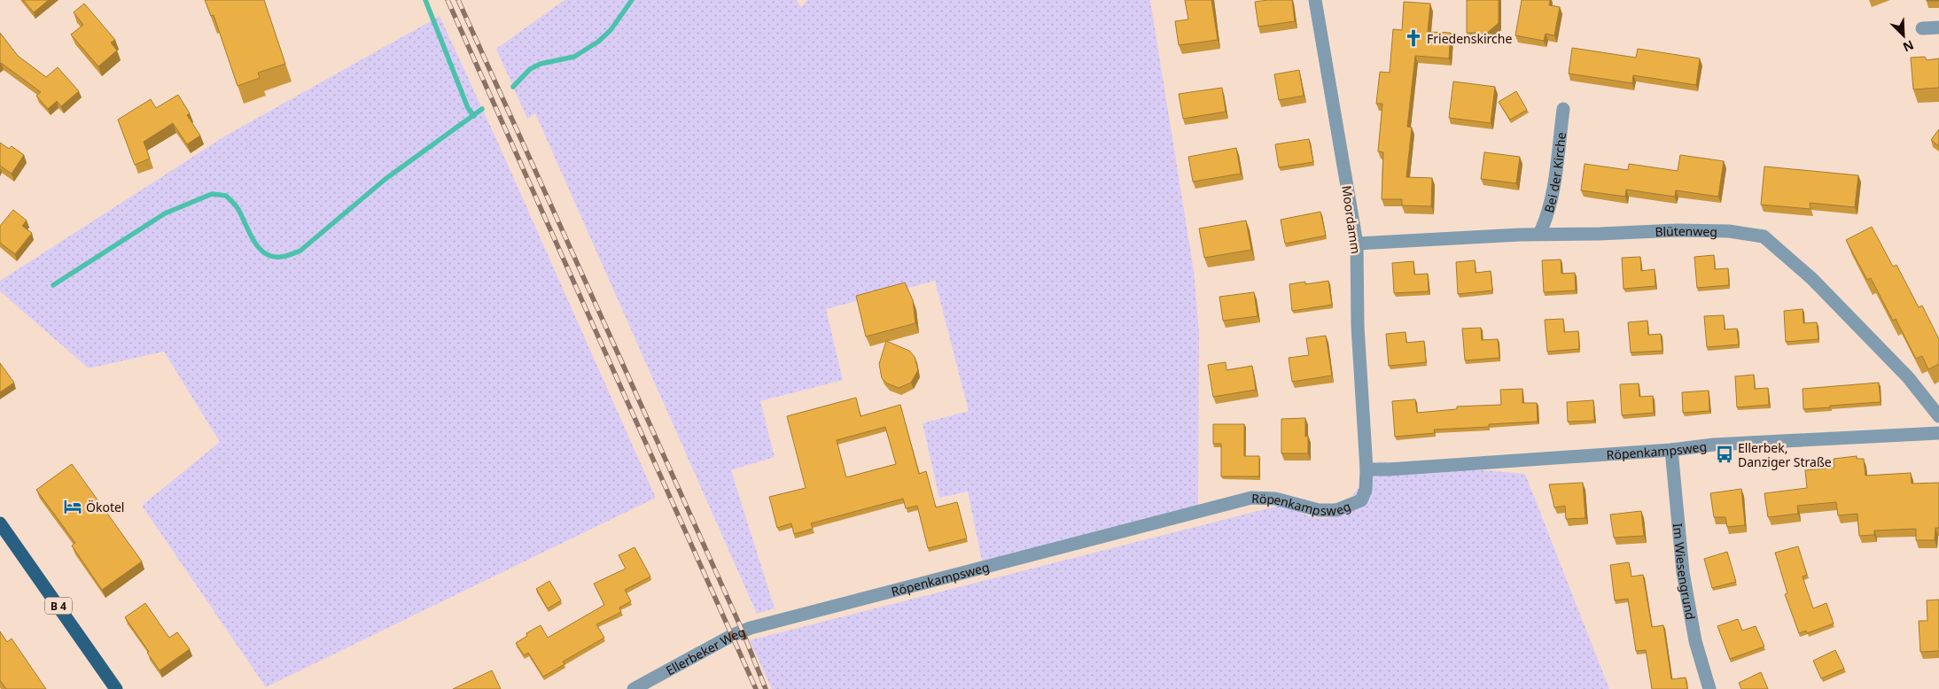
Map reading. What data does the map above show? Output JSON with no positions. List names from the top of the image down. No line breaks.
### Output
{"streets":{"main road":["B 4"],"street":["Bei der Kirche","Moordamm","Blütenweg","Röpenkampsweg","Im Wiesengrund","Ellerbeker Weg"]},"crossings":[["Bei der Kirche","Blütenweg"],["Moordamm","Blütenweg"],["Moordamm","Röpenkampsweg"],["Röpenkampsweg","Im Wiesengrund"],["Röpenkampsweg","Ellerbeker Weg"]],"places":{"church":["Friedenskirche"],"bus stop":["Ellerbek, Danziger Straße"],"hotel":["Ökotel"]},"north":"bottom right"}
